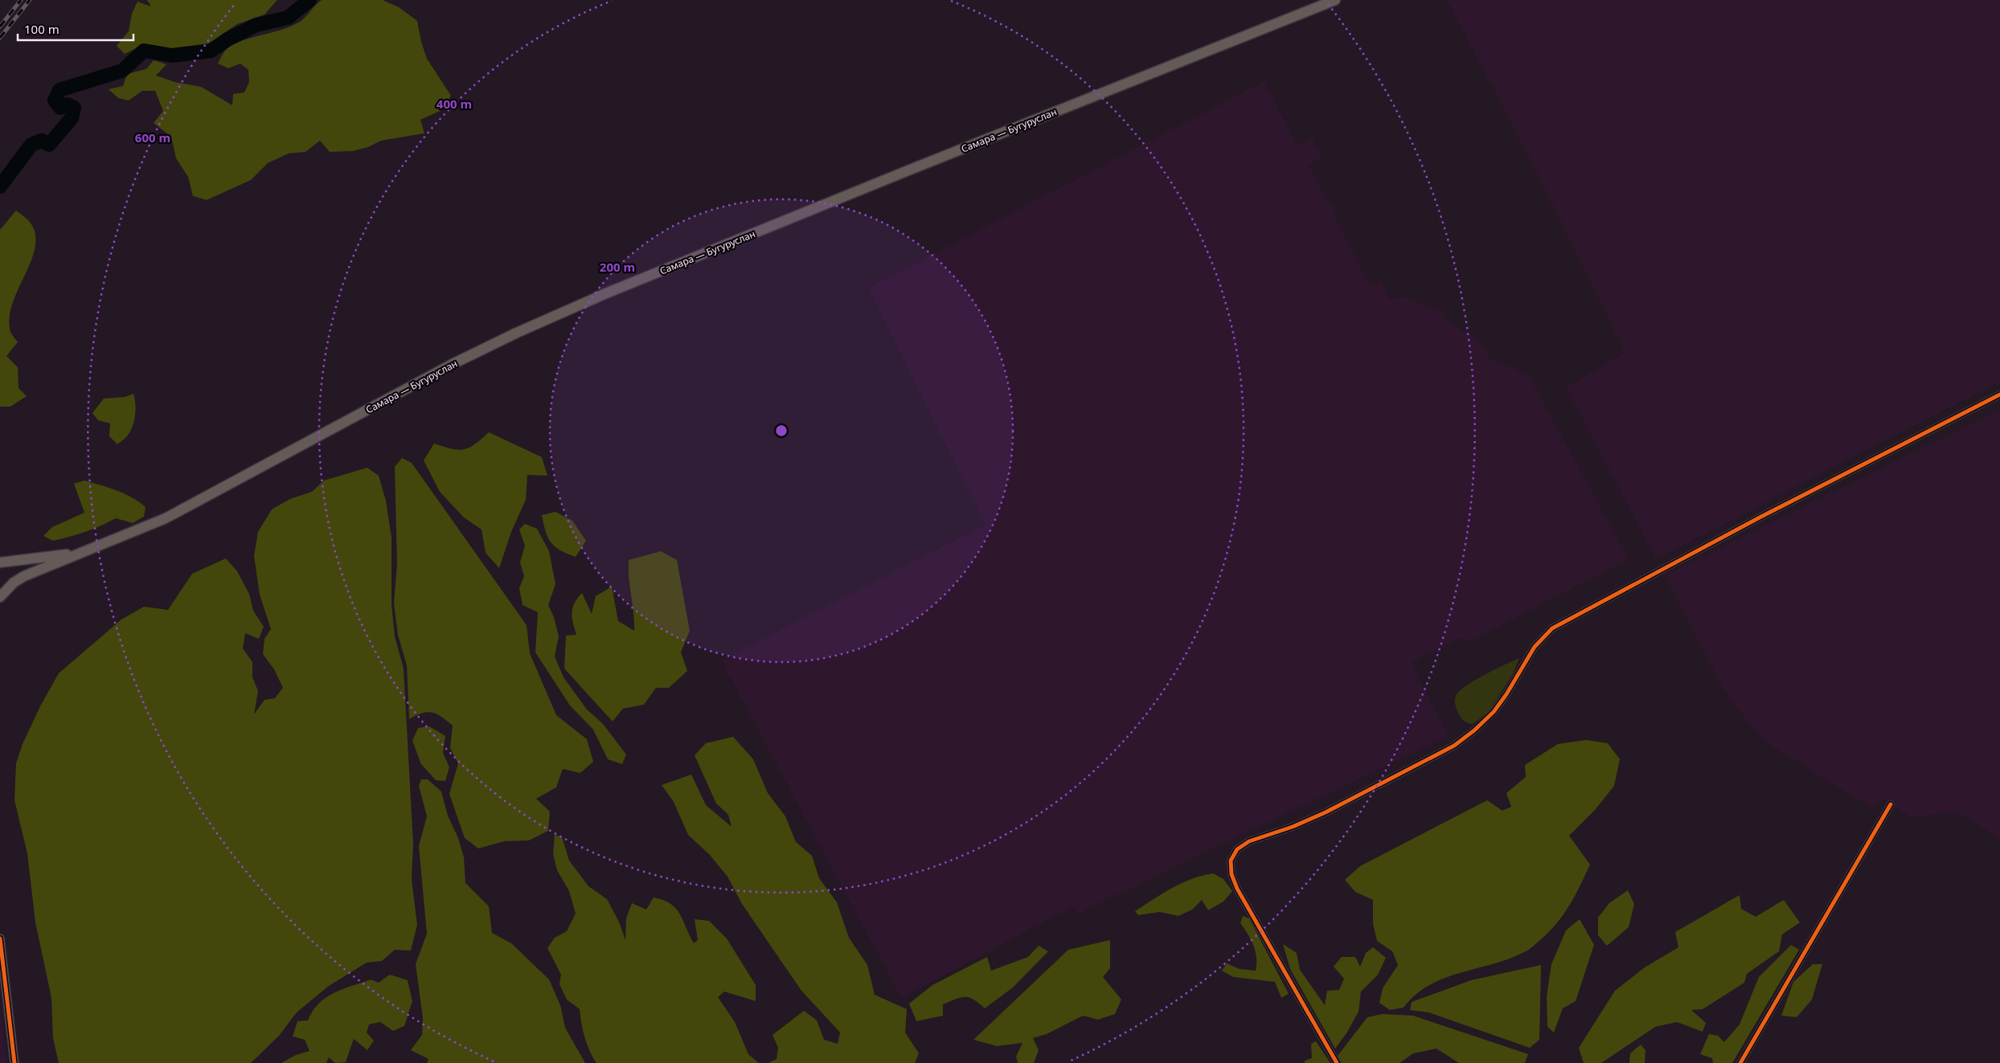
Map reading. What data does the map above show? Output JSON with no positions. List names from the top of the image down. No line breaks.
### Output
{"streets":{"main road":["Самара — Бугуруслан"]},"scale_bar":"100 m","rings":["400 m","600 m","200 m"]}
